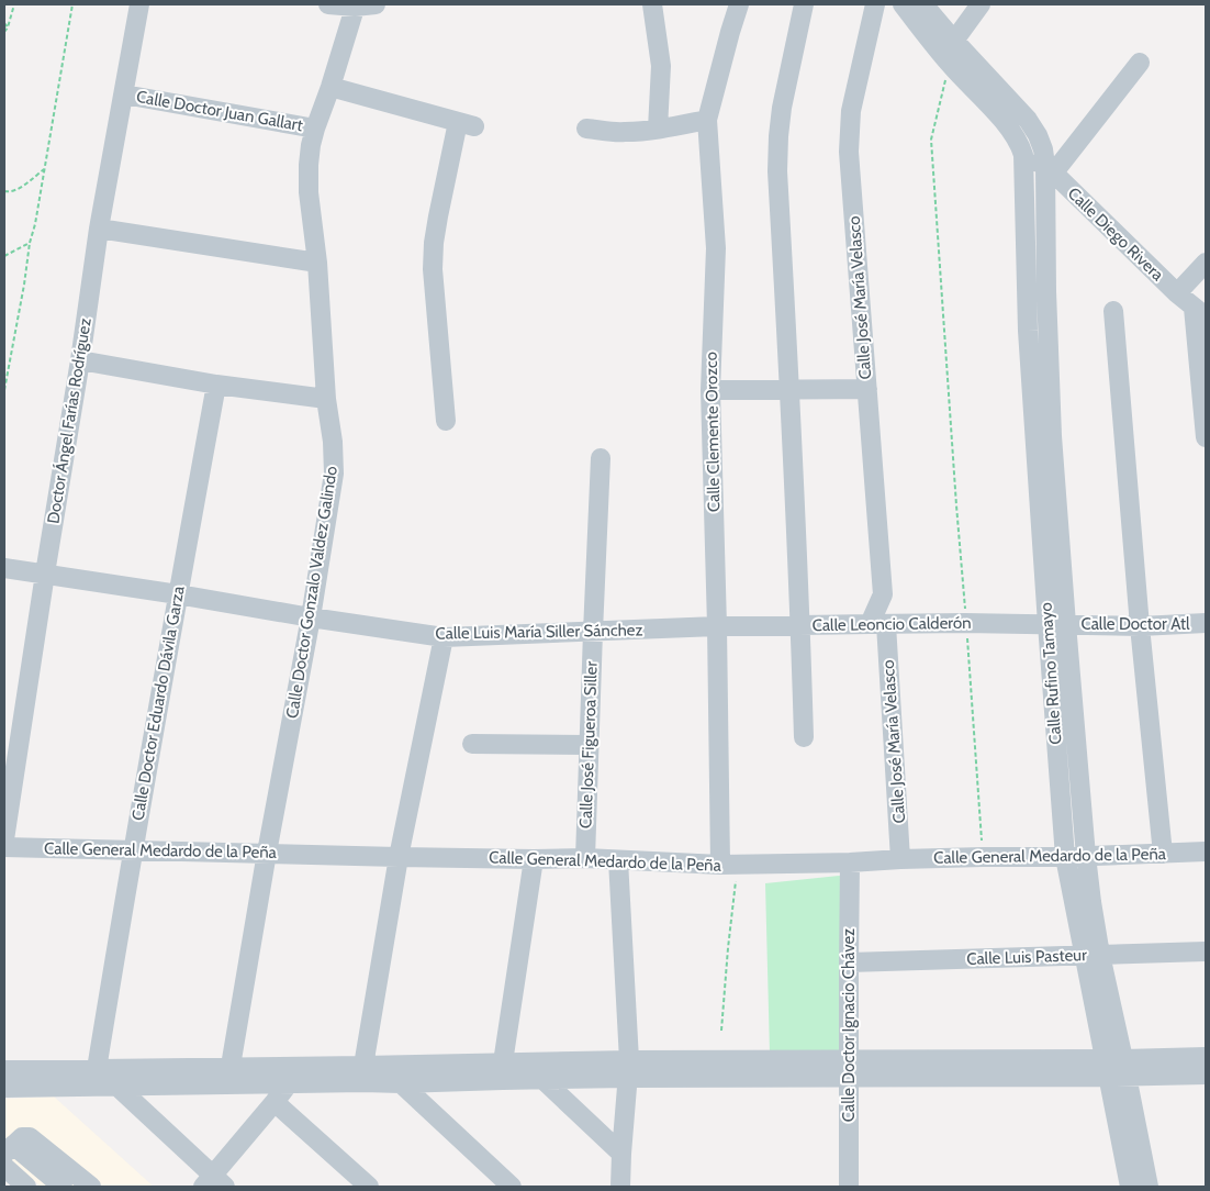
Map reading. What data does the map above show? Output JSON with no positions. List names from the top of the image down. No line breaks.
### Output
{"streets":{"street":["Calle Doctor Juan Gallart","Calle Diego Rivera","Calle José María Velasco","Doctor Ángel Farías Rodríguez","Calle Clemente Orozco","Calle Doctor Gonzalo Valdez Galindo","Calle Leoncio Calderón","Calle Doctor Atl","Calle Luis María Siller Sánchez","Calle Rufino Tamayo","Calle Doctor Eduardo Dávila Garza","Calle José Figueroa Siller","Calle General Medardo de la Peña","Calle Luis Pasteur","Calle Doctor Ignacio Chávez"]},"crossings":[["Calle Doctor Juan Gallart","Doctor Ángel Farías Rodríguez"],["Calle Doctor Juan Gallart","Calle Doctor Gonzalo Valdez Galindo"],["Calle Diego Rivera","Calle Rufino Tamayo"],["Calle José María Velasco","Calle Leoncio Calderón"],["Calle José María Velasco","Calle General Medardo de la Peña"],["Doctor Ángel Farías Rodríguez","Calle Luis María Siller Sánchez"],["Calle Clemente Orozco","Calle Leoncio Calderón"],["Calle Clemente Orozco","Calle Luis María Siller Sánchez"],["Calle Clemente Orozco","Calle General Medardo de la Peña"],["Calle Doctor Gonzalo Valdez Galindo","Calle Luis María Siller Sánchez"],["Calle Doctor Gonzalo Valdez Galindo","Calle General Medardo de la Peña"],["Calle Leoncio Calderón","Calle Doctor Atl"],["Calle Leoncio Calderón","Calle Luis María Siller Sánchez"],["Calle Leoncio Calderón","Calle Rufino Tamayo"],["Calle Doctor Atl","Calle Rufino Tamayo"],["Calle Luis María Siller Sánchez","Calle Doctor Eduardo Dávila Garza"],["Calle Luis María Siller Sánchez","Calle José Figueroa Siller"],["Calle Rufino Tamayo","Calle General Medardo de la Peña"],["Calle Rufino Tamayo","Calle Luis Pasteur"],["Calle Doctor Eduardo Dávila Garza","Calle General Medardo de la Peña"],["Calle José Figueroa Siller","Calle General Medardo de la Peña"],["Calle General Medardo de la Peña","Calle Doctor Ignacio Chávez"],["Calle Luis Pasteur","Calle Doctor Ignacio Chávez"]]}
